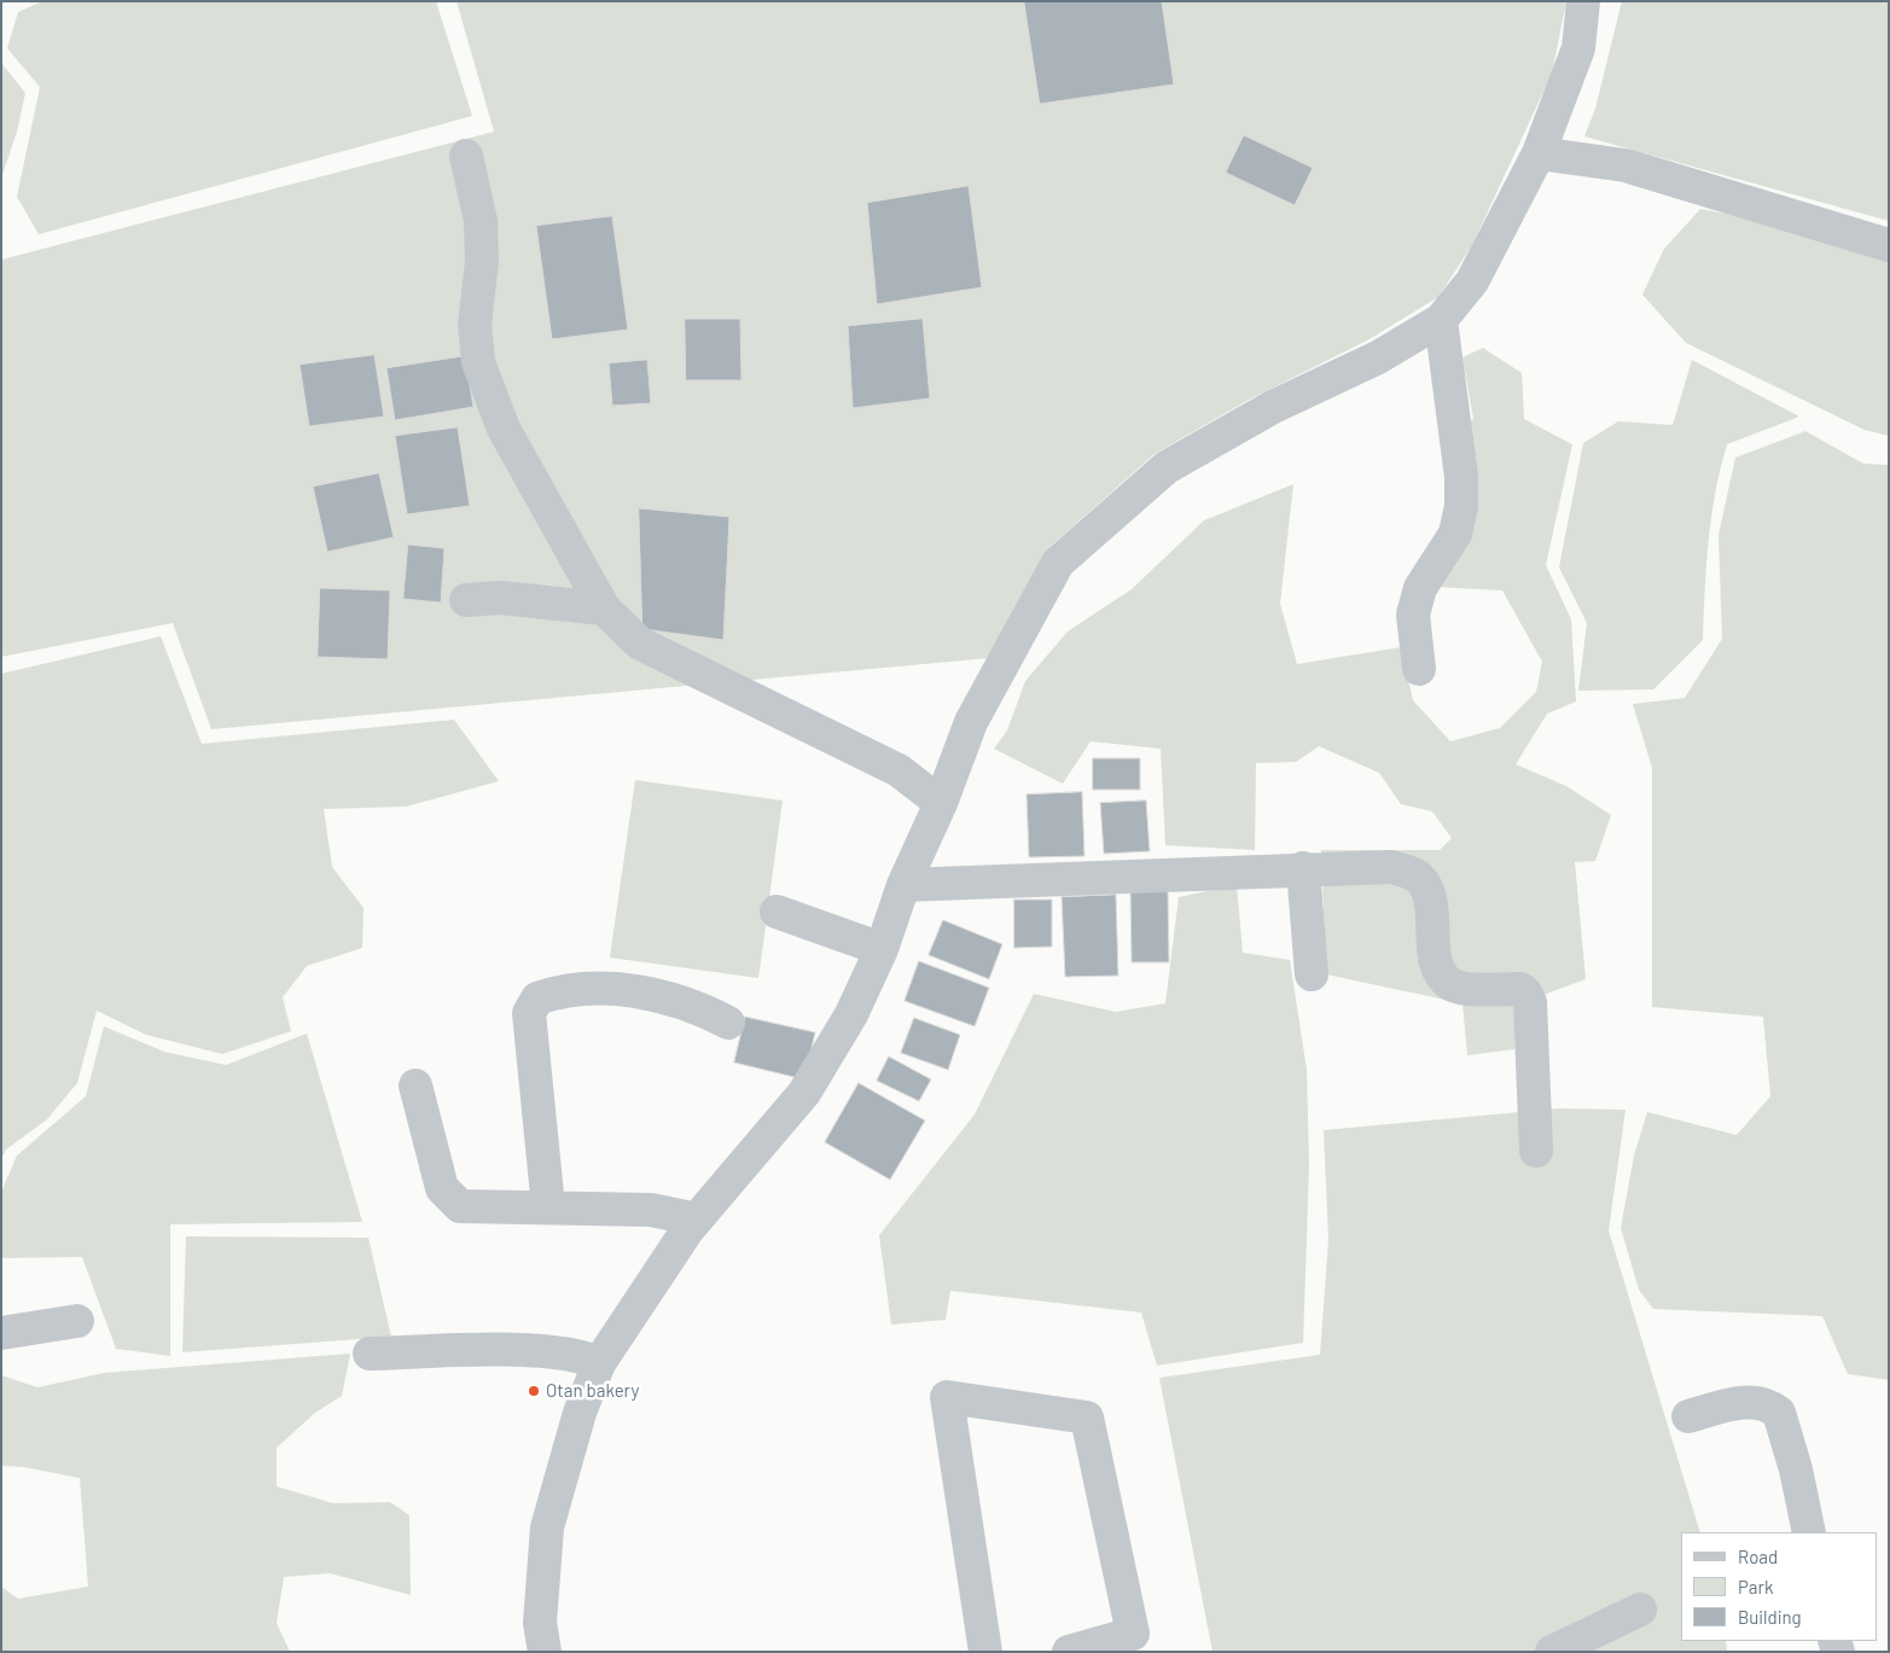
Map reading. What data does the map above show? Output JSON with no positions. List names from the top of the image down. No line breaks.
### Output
{"places":["Otan bakery"],"legend":["Road","Park","Building"]}
